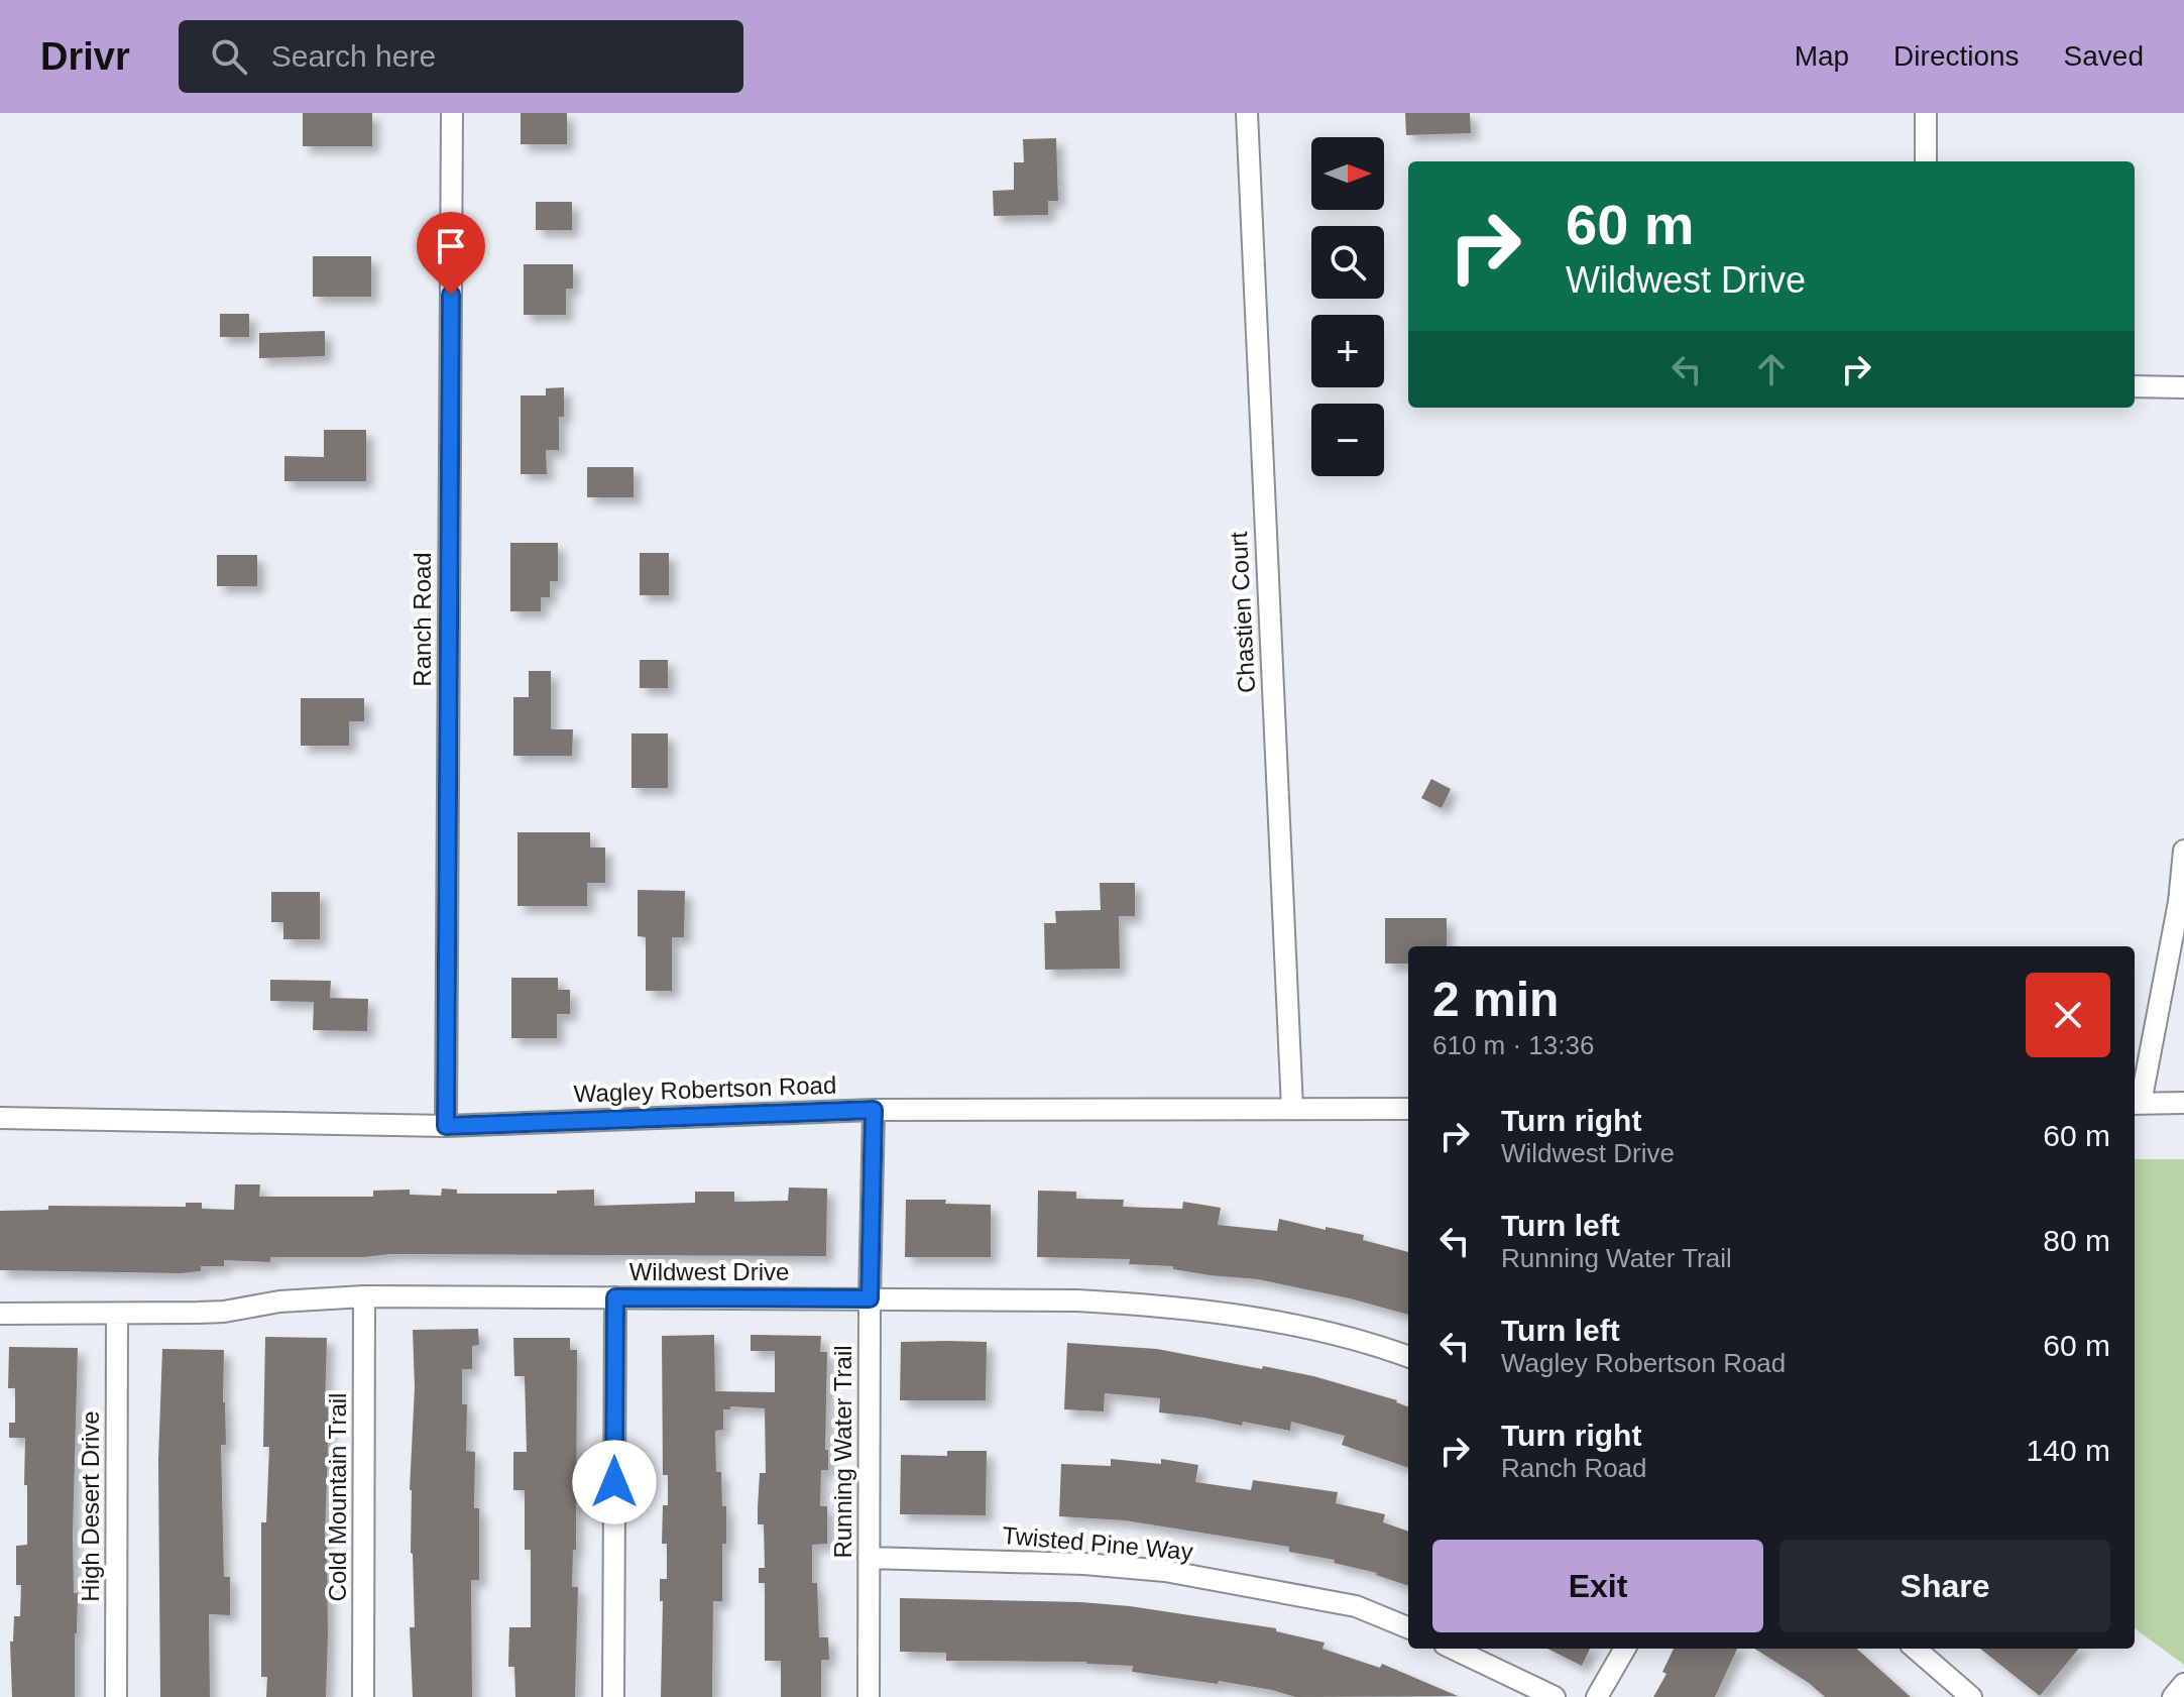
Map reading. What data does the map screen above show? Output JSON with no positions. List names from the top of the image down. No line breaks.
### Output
{"streets":{"street":["Chastien Court","Ranch Road","Wagley Robertson Road","Wildwest Drive","Running Water Trail","Cold Mountain Trail","High Desert Drive","Twisted Pine Way"]},"crossings":[["Chastien Court","Wagley Robertson Road"],["Ranch Road","Wagley Robertson Road"],["Wagley Robertson Road","Running Water Trail"],["Wildwest Drive","Running Water Trail"],["Wildwest Drive","Cold Mountain Trail"],["Wildwest Drive","High Desert Drive"],["Running Water Trail","Twisted Pine Way"]],"north":"right","page":{"header":"Drivr","search":"Search here","nav":["Map","Directions","Saved"],"map_buttons":["+","−"],"turn":["60 m","Wildwest Drive"],"heading":["2 min","610 m · 13:36"],"list":[{"name":"Turn right","note":"Wildwest Drive","value":"60 m"},{"name":"Turn left","note":"Running Water Trail","value":"80 m"},{"name":"Turn left","note":"Wagley Robertson Road","value":"60 m"},{"name":"Turn right","note":"Ranch Road","value":"140 m"}],"buttons":["Exit","Share"]}}
